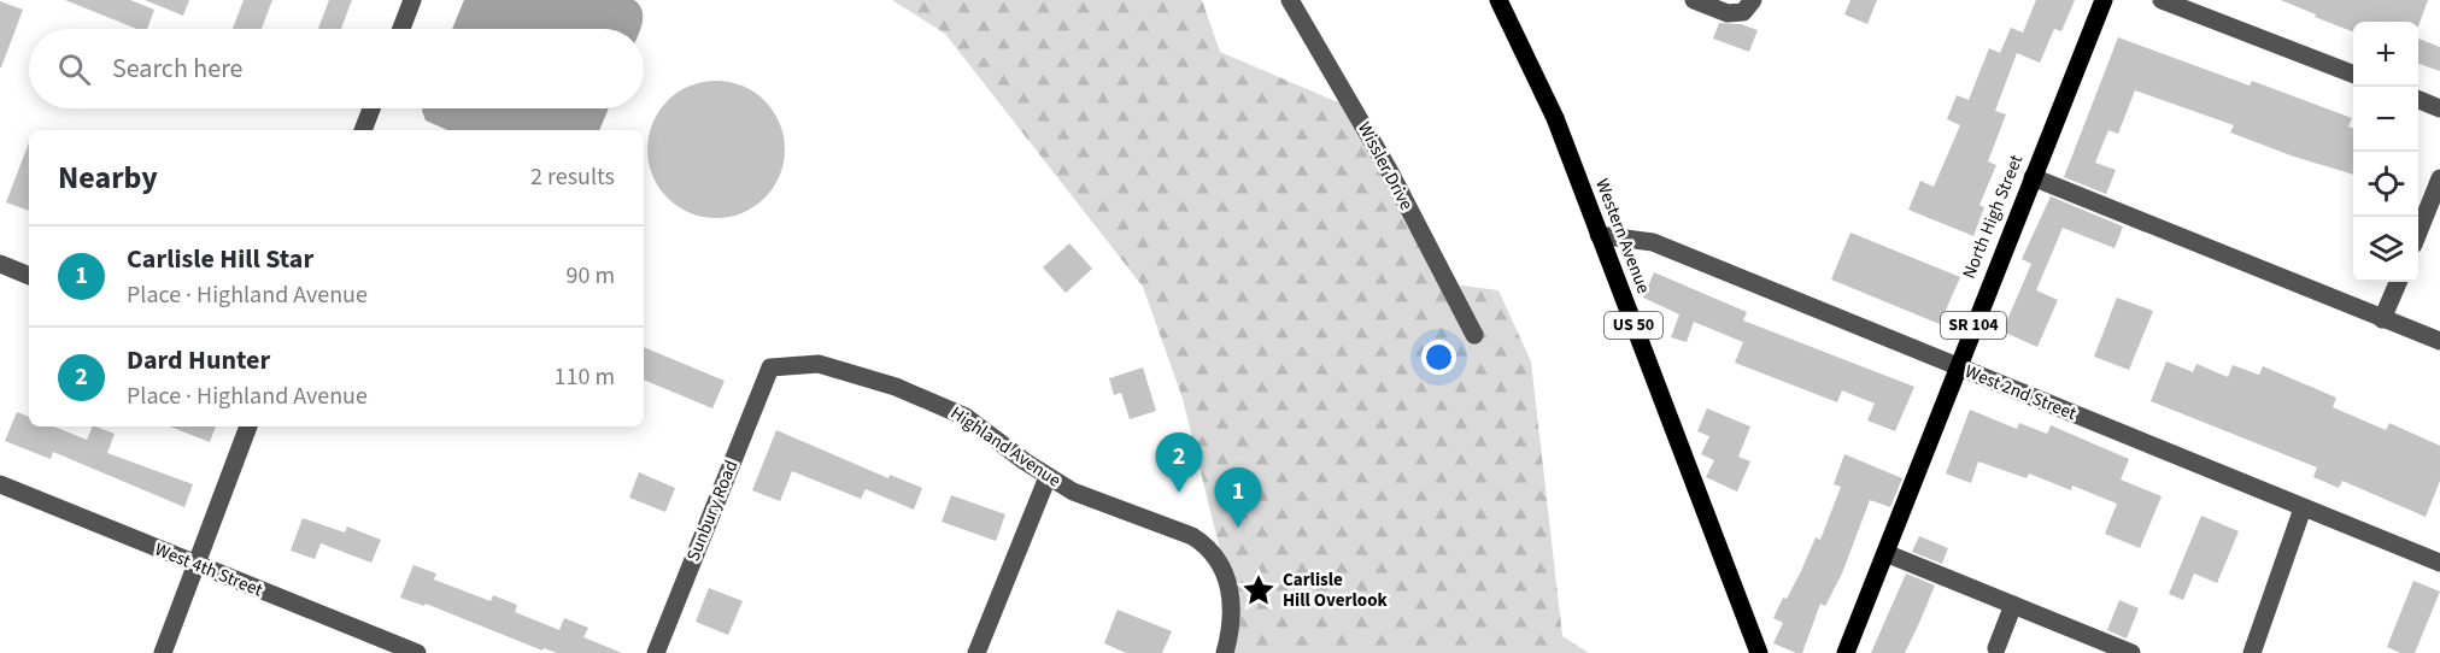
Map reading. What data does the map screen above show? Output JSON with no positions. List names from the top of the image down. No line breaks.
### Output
{"streets":{"main road":["North High Street","Western Avenue","US 50","SR 104"],"street":["Wissler Drive","West 2nd Street","Highland Avenue","Sunbury Road","West 4th Street"]},"crossings":[["North High Street","West 2nd Street"],["Western Avenue","West 2nd Street"],["Highland Avenue","Sunbury Road"]],"places":{"place":["Carlisle Hill Overlook"]},"page":{"map_buttons":["+","−"],"search":"Search here","heading":["Nearby","2 results"],"list":[{"mark":"1","name":"Carlisle Hill Star","note":"Place · Highland Avenue","value":"90 m"},{"mark":"2","name":"Dard Hunter","note":"Place · Highland Avenue","value":"110 m"}],"pins":["2","1"]}}
